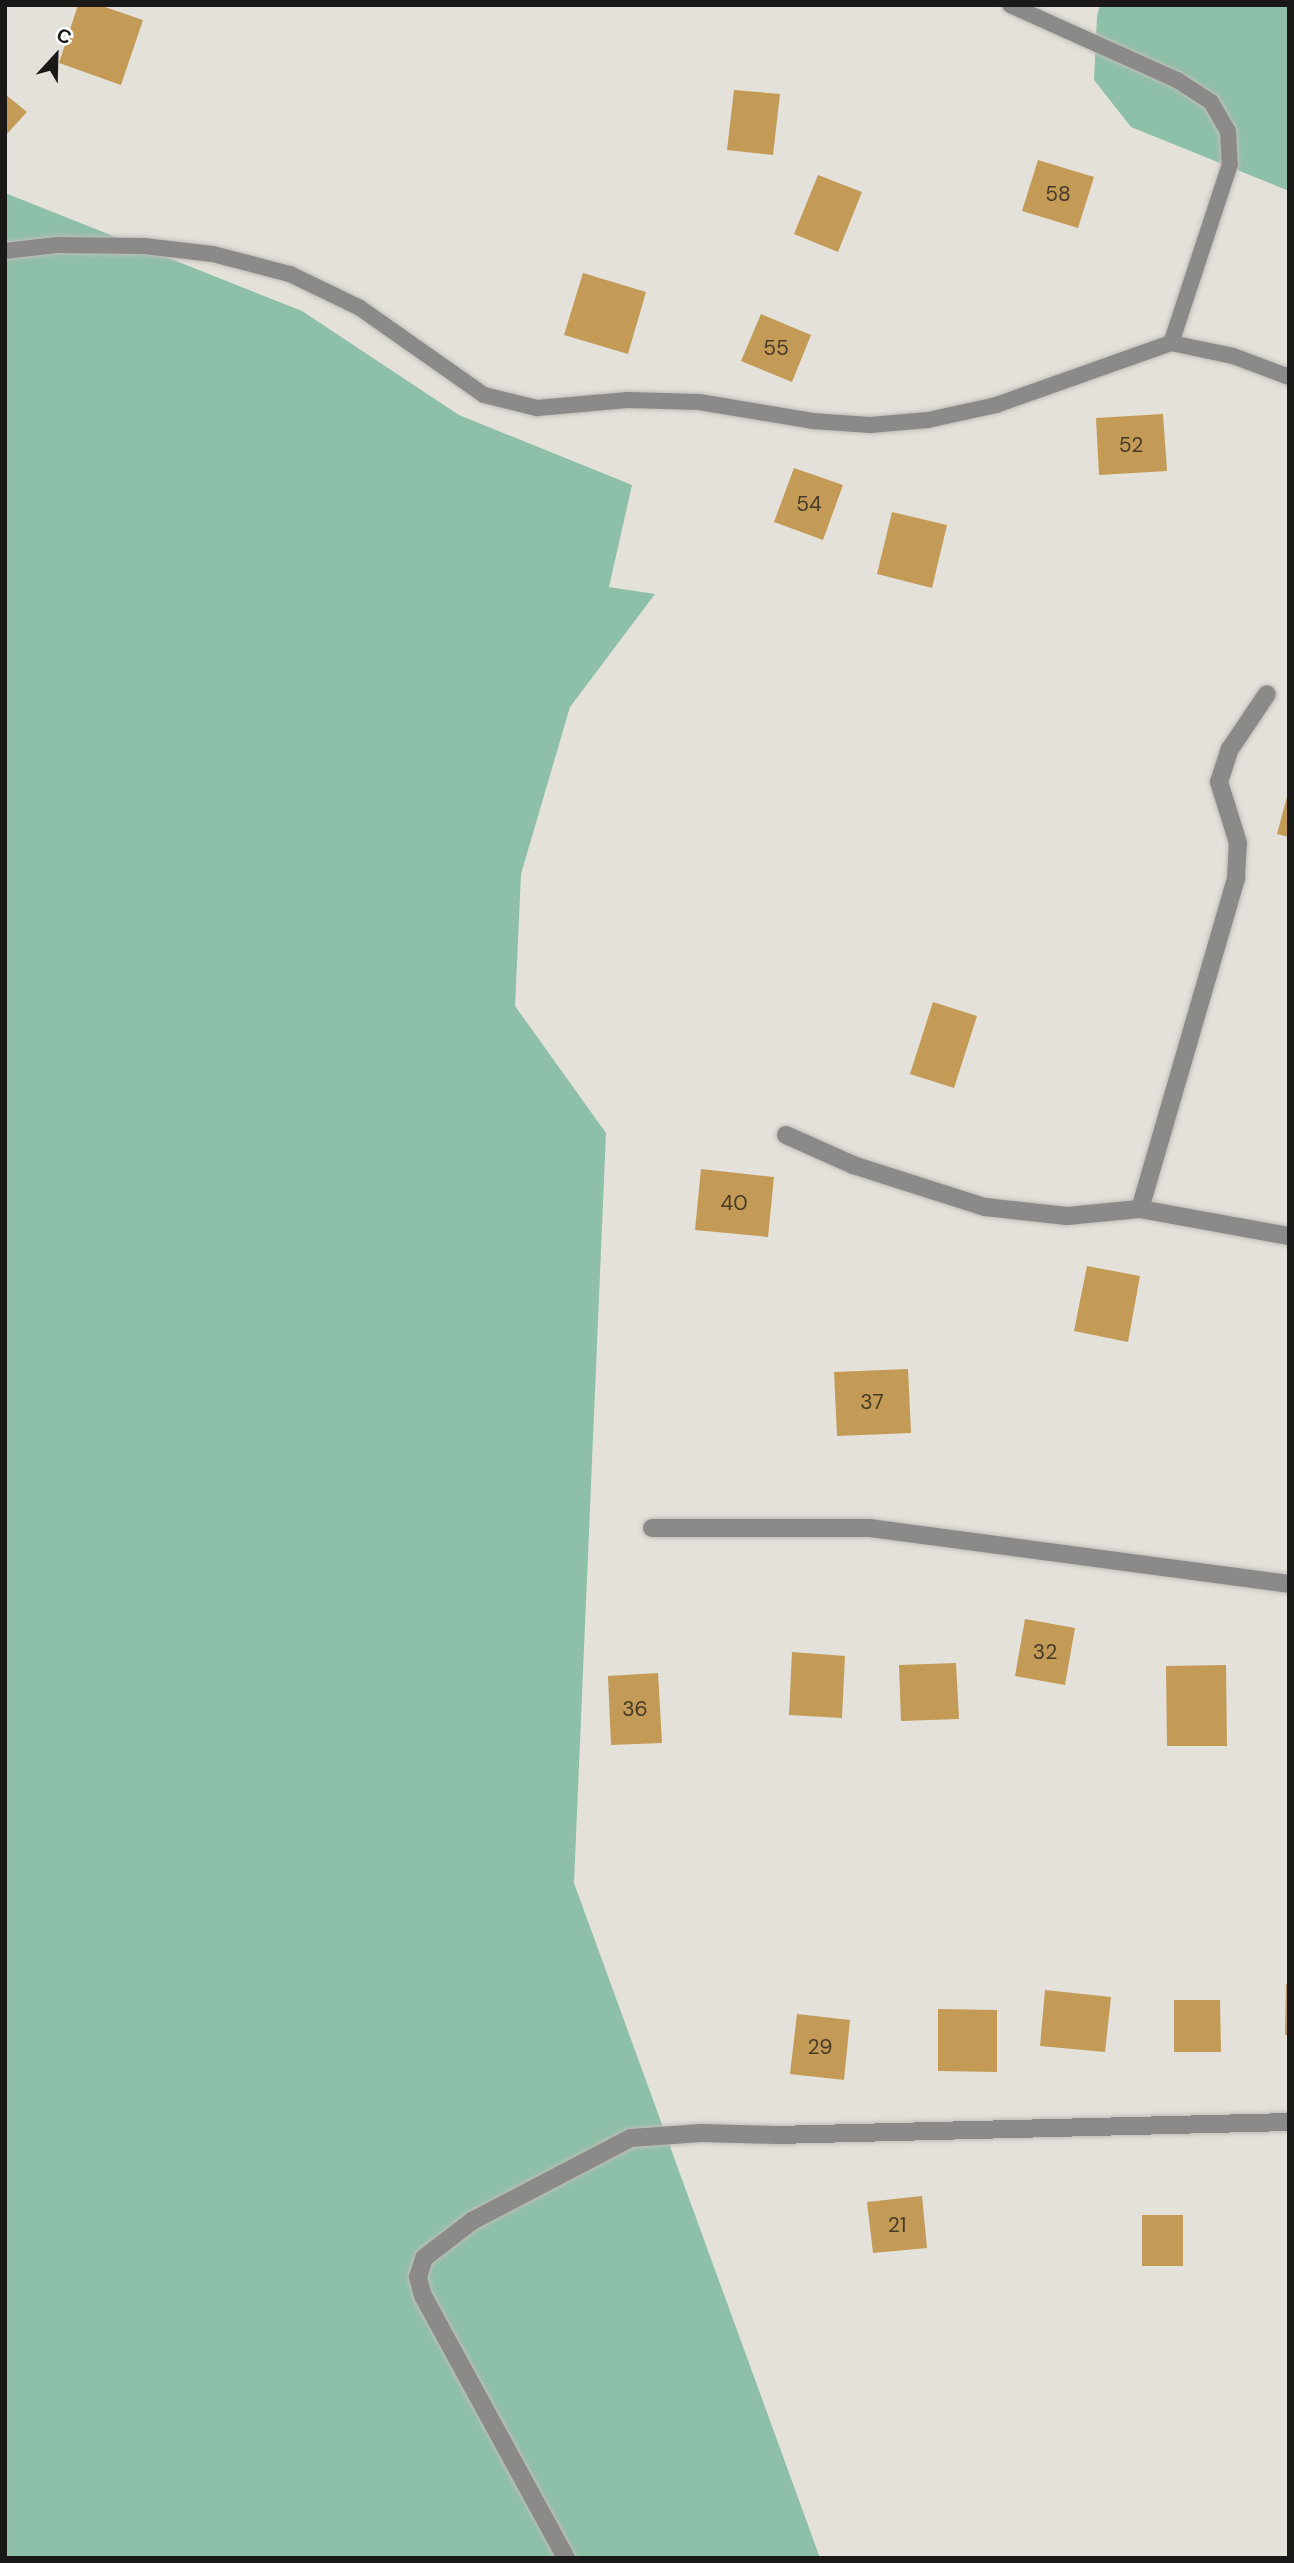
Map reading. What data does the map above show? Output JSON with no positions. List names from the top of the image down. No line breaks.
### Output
{"house_numbers":["58","55","52","54","40","37","32","36","29","21"],"north":"top"}
